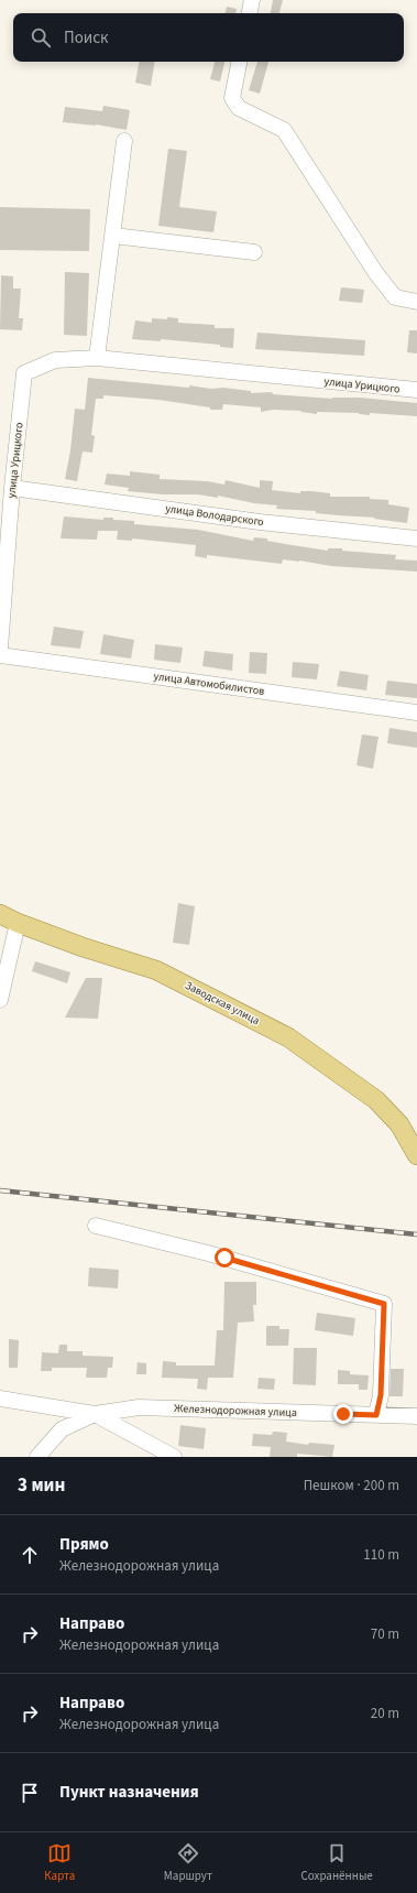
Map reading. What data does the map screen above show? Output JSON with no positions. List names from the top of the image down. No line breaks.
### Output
{"streets":{"main road":["Заводская улица"],"street":["улица Урицкого","улица Володарского","улица Автомобилистов","Железнодорожная улица"]},"crossings":[["улица Урицкого","улица Володарского"]],"page":{"search":"Поиск","heading":["3 мин","Пешком · 200 m"],"list":[["Прямо","Железнодорожная улица","110 m"],["Направо","Железнодорожная улица","70 m"],["Направо","Железнодорожная улица","20 m"],"Пункт назначения"],"nav":["Карта","Маршрут","Сохранённые"]}}
